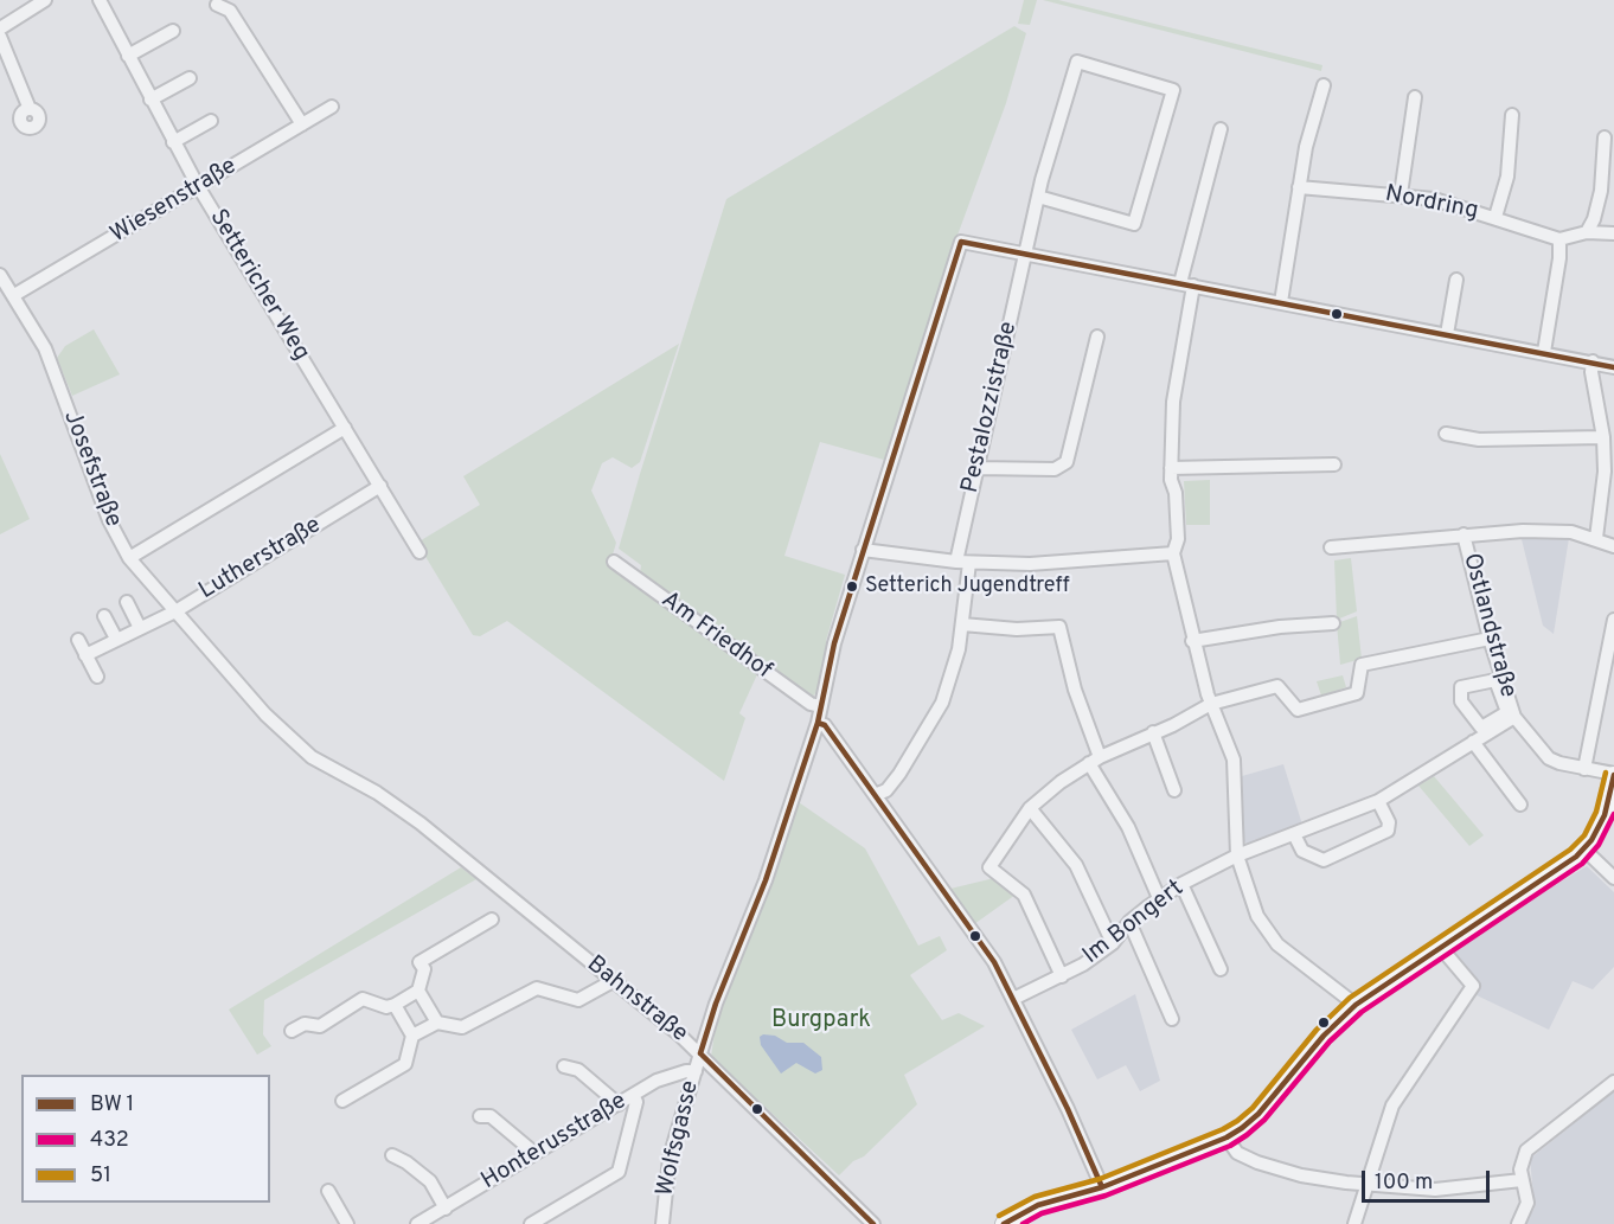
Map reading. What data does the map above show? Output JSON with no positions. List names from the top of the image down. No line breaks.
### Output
{"streets":{"street":["Wiesenstraße","Nordring","Settericher Weg","Pestalozzistraße","Josefstraße","Lutherstraße","Ostlandstraße","Am Friedhof","Im Bongert","Bahnstraße","Wolfsgasse","Honterusstraße"]},"crossings":[["Wiesenstraße","Settericher Weg"],["Wiesenstraße","Josefstraße"],["Settericher Weg","Lutherstraße"],["Pestalozzistraße","Wolfsgasse"],["Josefstraße","Lutherstraße"],["Josefstraße","Bahnstraße"],["Ostlandstraße","Im Bongert"],["Am Friedhof","Wolfsgasse"],["Bahnstraße","Wolfsgasse"],["Wolfsgasse","Honterusstraße"]],"parks":["Burgpark"],"places":["Setterich Jugendtreff"],"lines":["transit line 51","transit line 432"],"legend":["BW 1","432","51"],"scale_bar":"100 m"}
